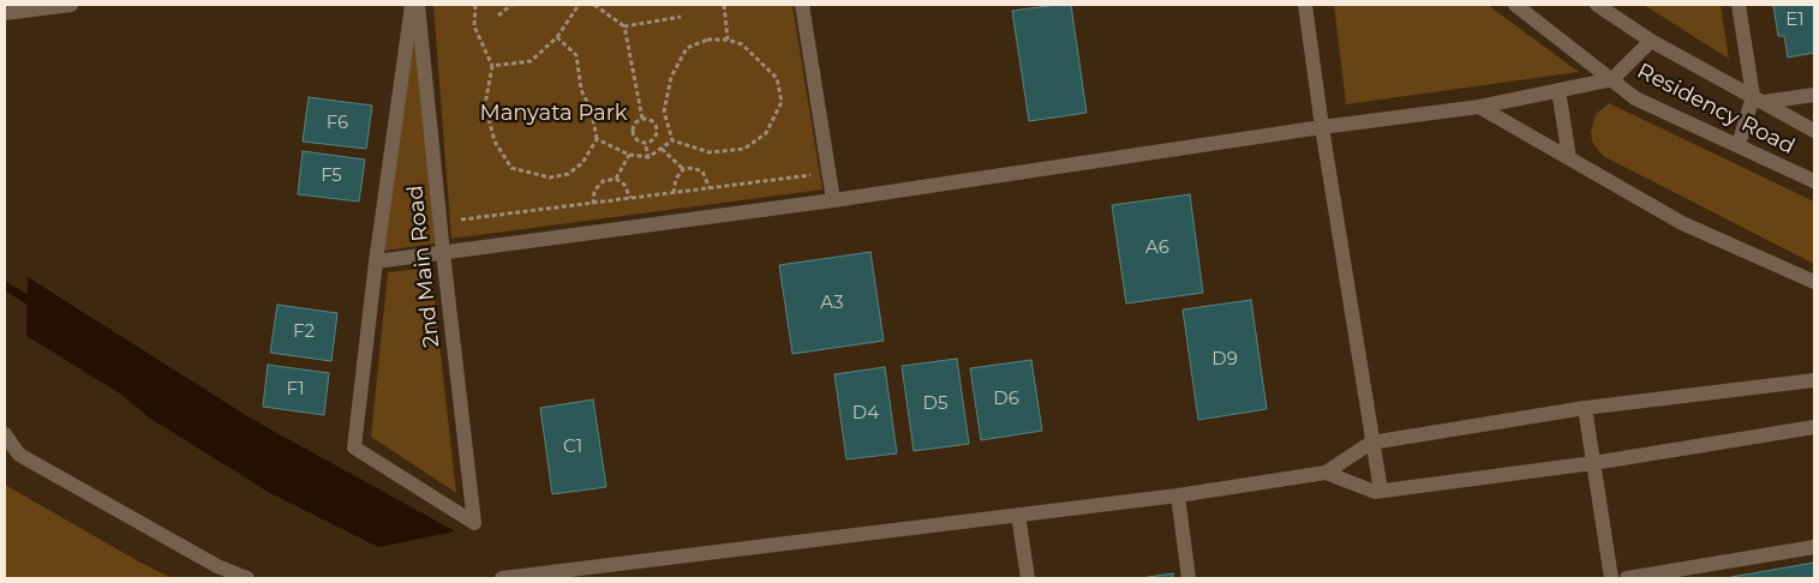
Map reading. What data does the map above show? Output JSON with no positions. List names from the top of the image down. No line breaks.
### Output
{"streets":{"street":["Residency Road","2nd Main Road"]},"parks":["Manyata Park"],"house_numbers":["E1","F6","F5","A6","A3","F2","D9","F1","D6","D5","D4","C1"]}
